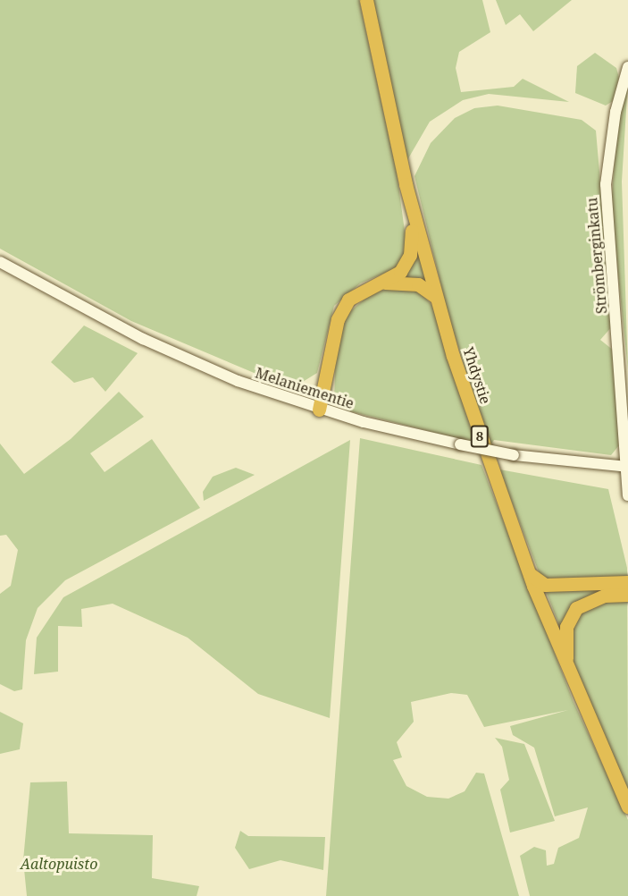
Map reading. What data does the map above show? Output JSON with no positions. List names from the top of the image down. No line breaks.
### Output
{"streets":{"highway":["Yhdystie","8"],"main road":["Strömberginkatu","Melaniementie"]},"crossings":[["Strömberginkatu","Melaniementie"]],"parks":["Aaltopuisto"]}
